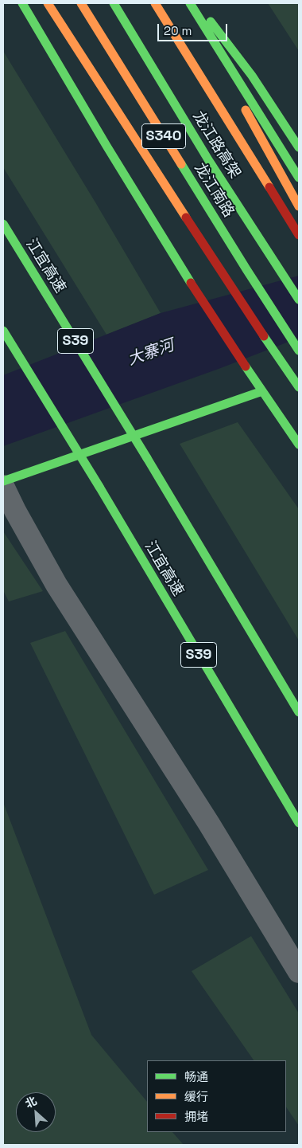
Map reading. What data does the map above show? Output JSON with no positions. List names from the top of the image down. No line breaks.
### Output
{"streets":{"main road":["S340","龙江路高架","龙江南路","江宜高速","S39"]},"water":["大寨河"],"legend":["畅通","缓行","拥堵"],"scale_bar":"20 m","north":"top left"}
